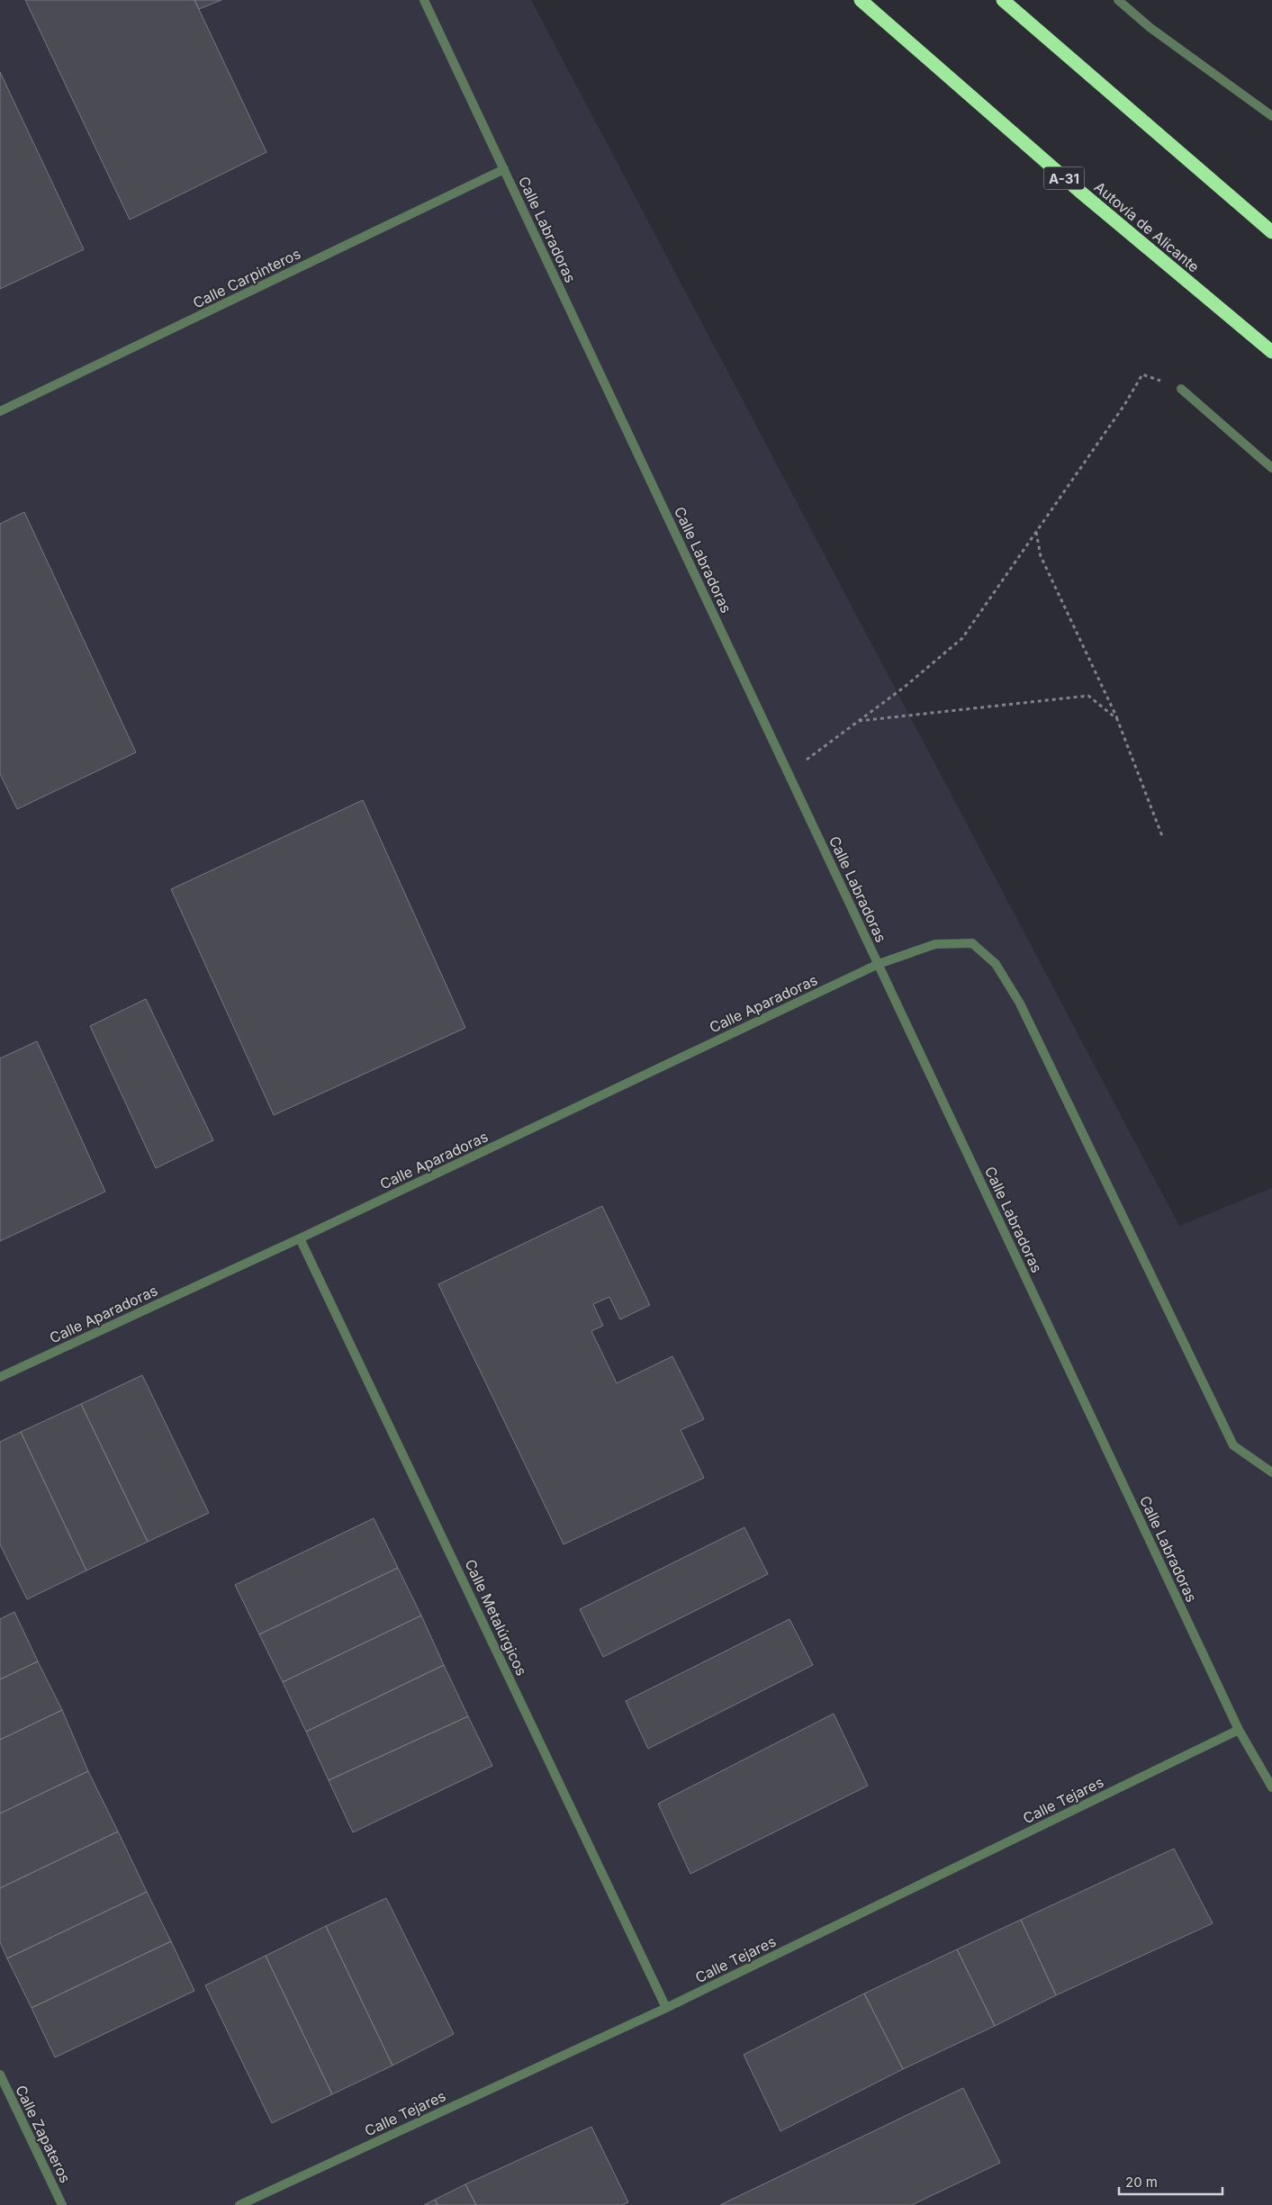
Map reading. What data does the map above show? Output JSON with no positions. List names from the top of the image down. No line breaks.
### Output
{"streets":{"highway":["A-31","Autovía de Alicante"],"street":["Calle Labradoras","Calle Carpinteros","Calle Aparadoras","Calle Metalúrgicos","Calle Tejares","Calle Zapateros"]},"crossings":[["Calle Labradoras","Calle Carpinteros"],["Calle Labradoras","Calle Aparadoras"],["Calle Labradoras","Calle Tejares"],["Calle Aparadoras","Calle Metalúrgicos"],["Calle Metalúrgicos","Calle Tejares"]],"scale_bar":"20 m"}
